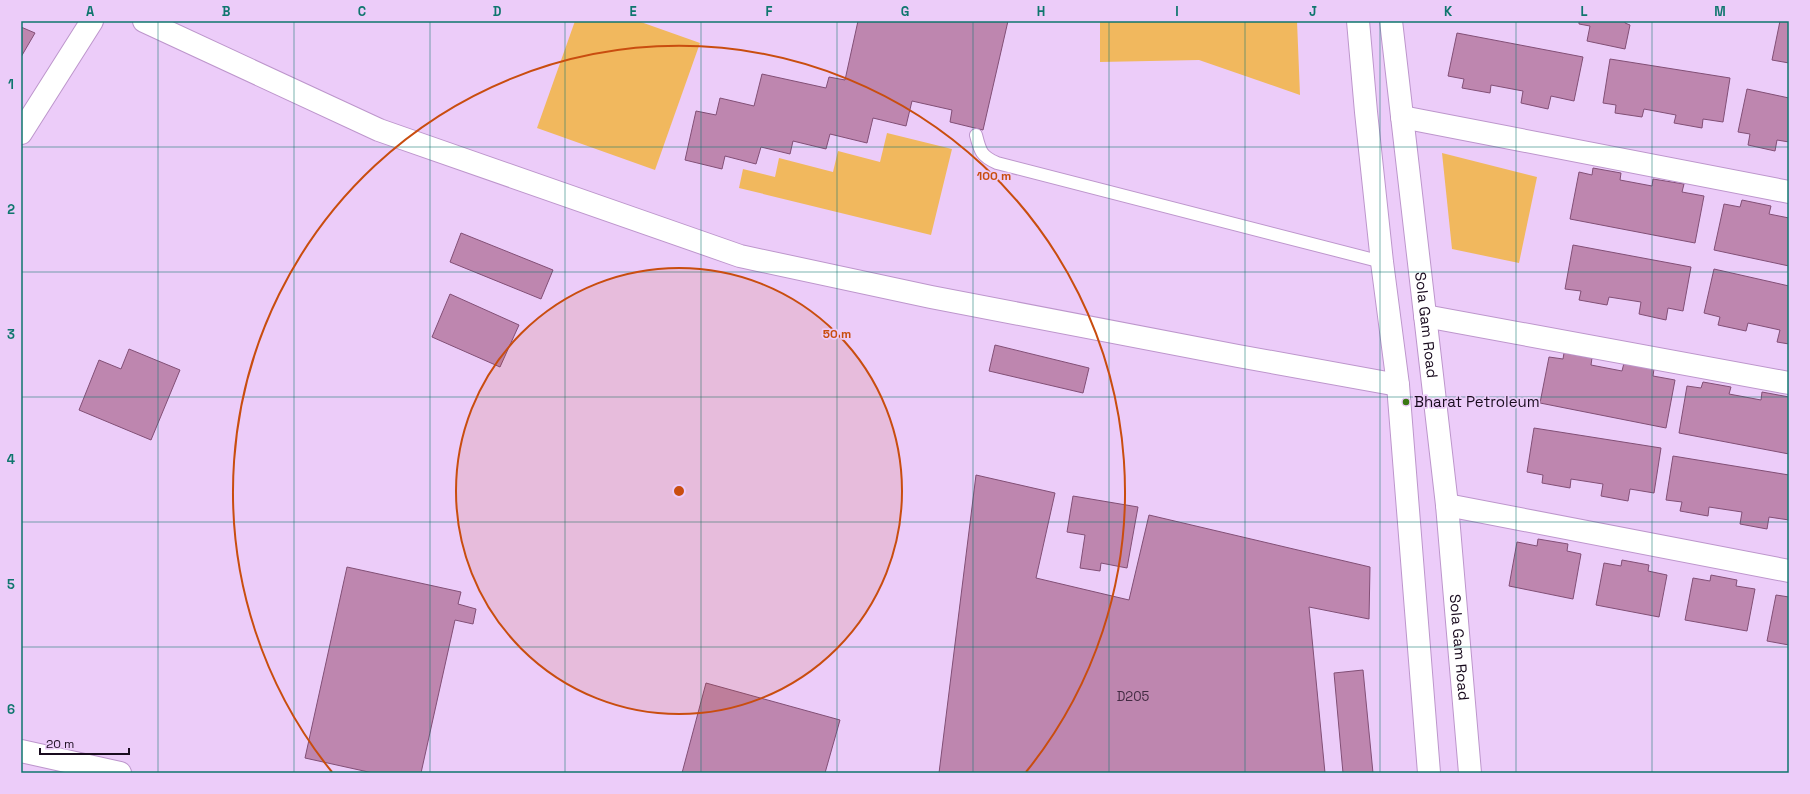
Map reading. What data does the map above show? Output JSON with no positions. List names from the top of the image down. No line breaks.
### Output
{"streets":{"street":["Sola Gam Road"]},"places":["Bharat Petroleum"],"house_numbers":["D205"],"scale_bar":"20 m","grid":{"columns":["A","B","C","D","E","F","G","H","I","J","K","L","M"],"rows":["1","2","3","4","5","6"]},"rings":["100 m","50 m"]}
